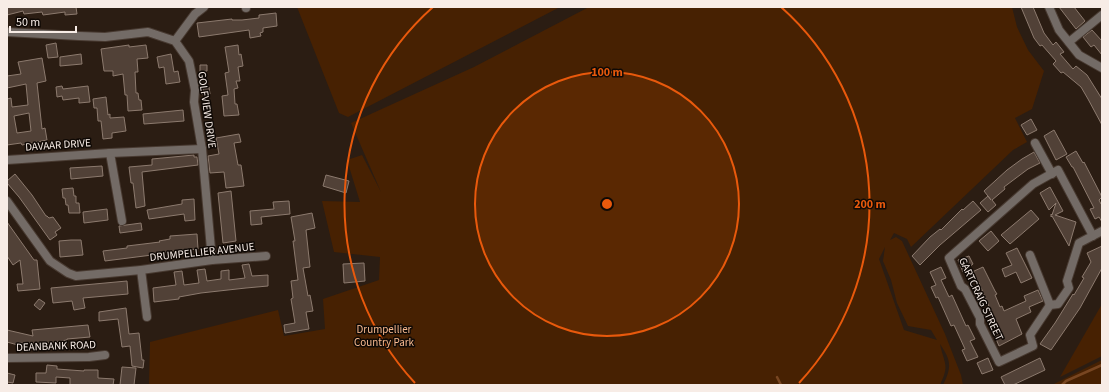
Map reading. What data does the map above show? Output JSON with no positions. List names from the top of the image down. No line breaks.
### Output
{"streets":{"street":["GOLFVIEW DRIVE","DAVAAR DRIVE","DRUMPELLIER AVENUE","GARTCRAIG STREET","DEANBANK ROAD"]},"crossings":[["GOLFVIEW DRIVE","DAVAAR DRIVE"],["GOLFVIEW DRIVE","DRUMPELLIER AVENUE"]],"parks":["Drumpellier Country Park"],"scale_bar":"50 m","rings":["100 m","200 m"]}
